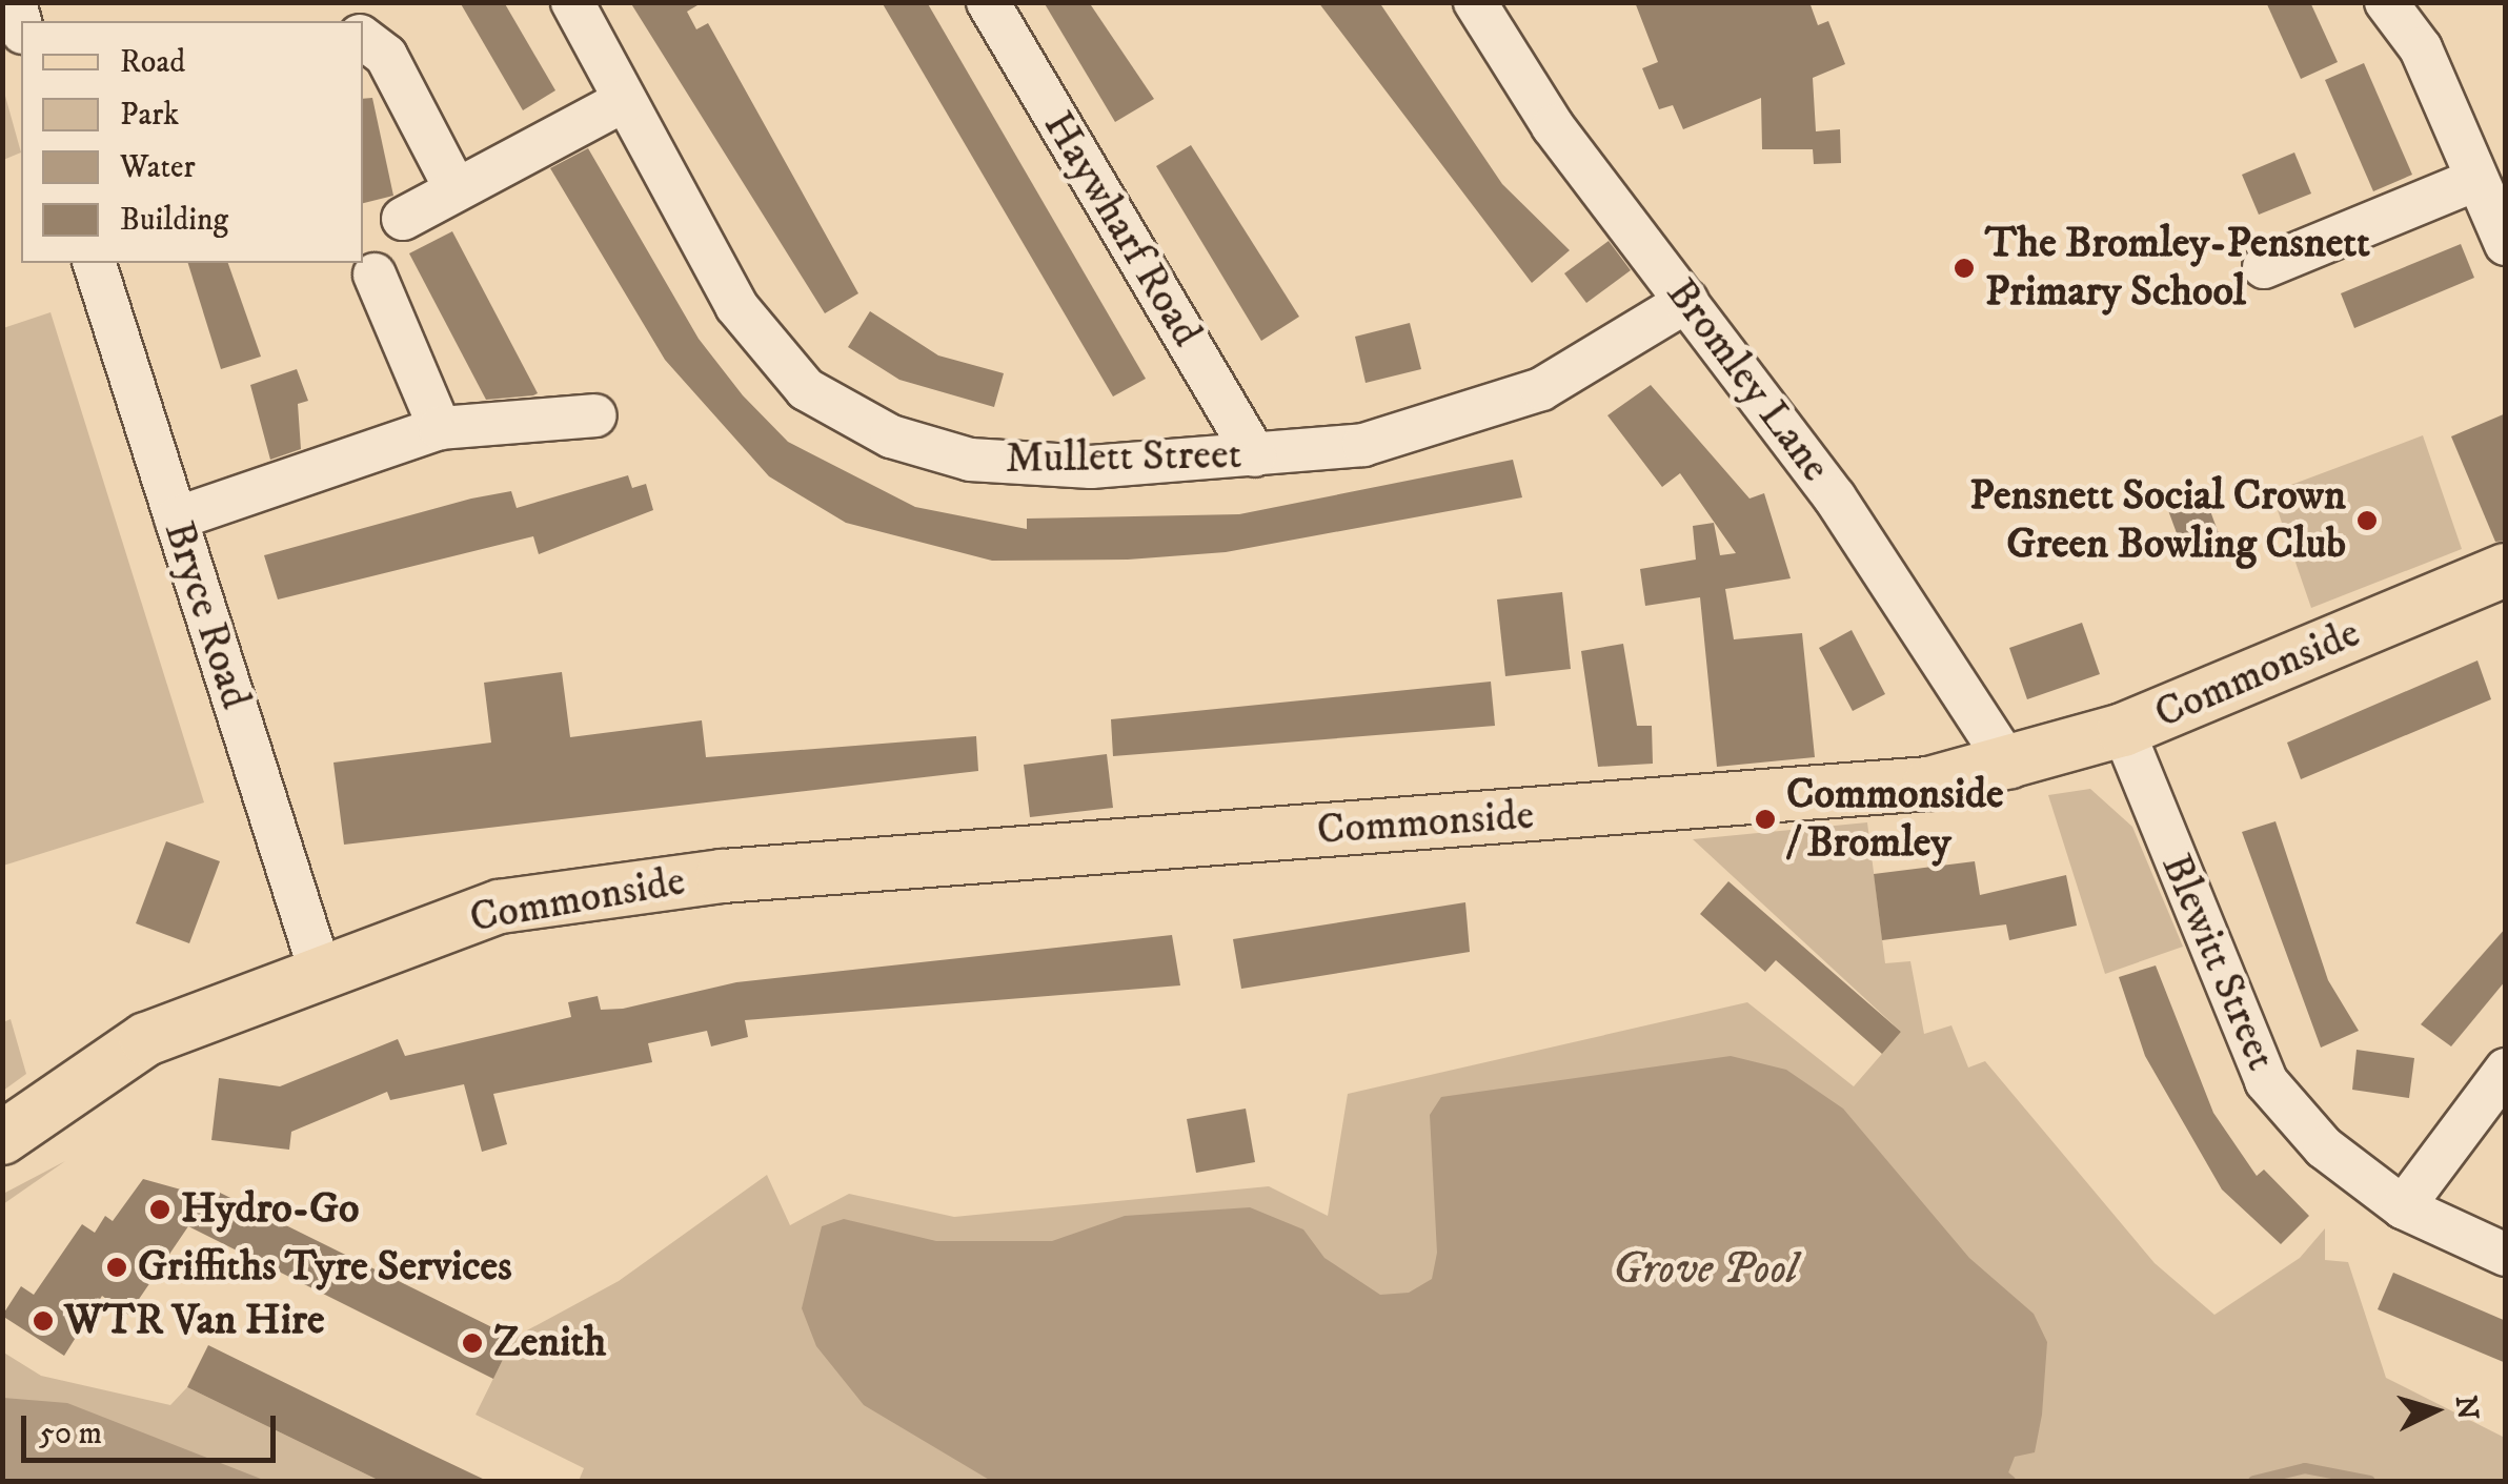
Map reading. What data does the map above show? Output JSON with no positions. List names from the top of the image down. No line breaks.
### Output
{"streets":{"main road":["Commonside"],"street":["Haywharf Road","Bromley Lane","Mullett Street","Bryce Road","Blewitt Street"]},"crossings":[["Haywharf Road","Mullett Street"],["Bromley Lane","Mullett Street"],["Bromley Lane","Commonside"],["Bryce Road","Commonside"],["Commonside","Blewitt Street"]],"water":["Grove Pool"],"places":["The Bromley-Pensnett Primary School","Pensnett Social Crown Green Bowling Club","Commonside / Bromley","Hydro-Go","Griffiths Tyre Services","WTR Van Hire","Zenith"],"legend":["Road","Park","Water","Building"],"scale_bar":"50 m","north":"right"}
